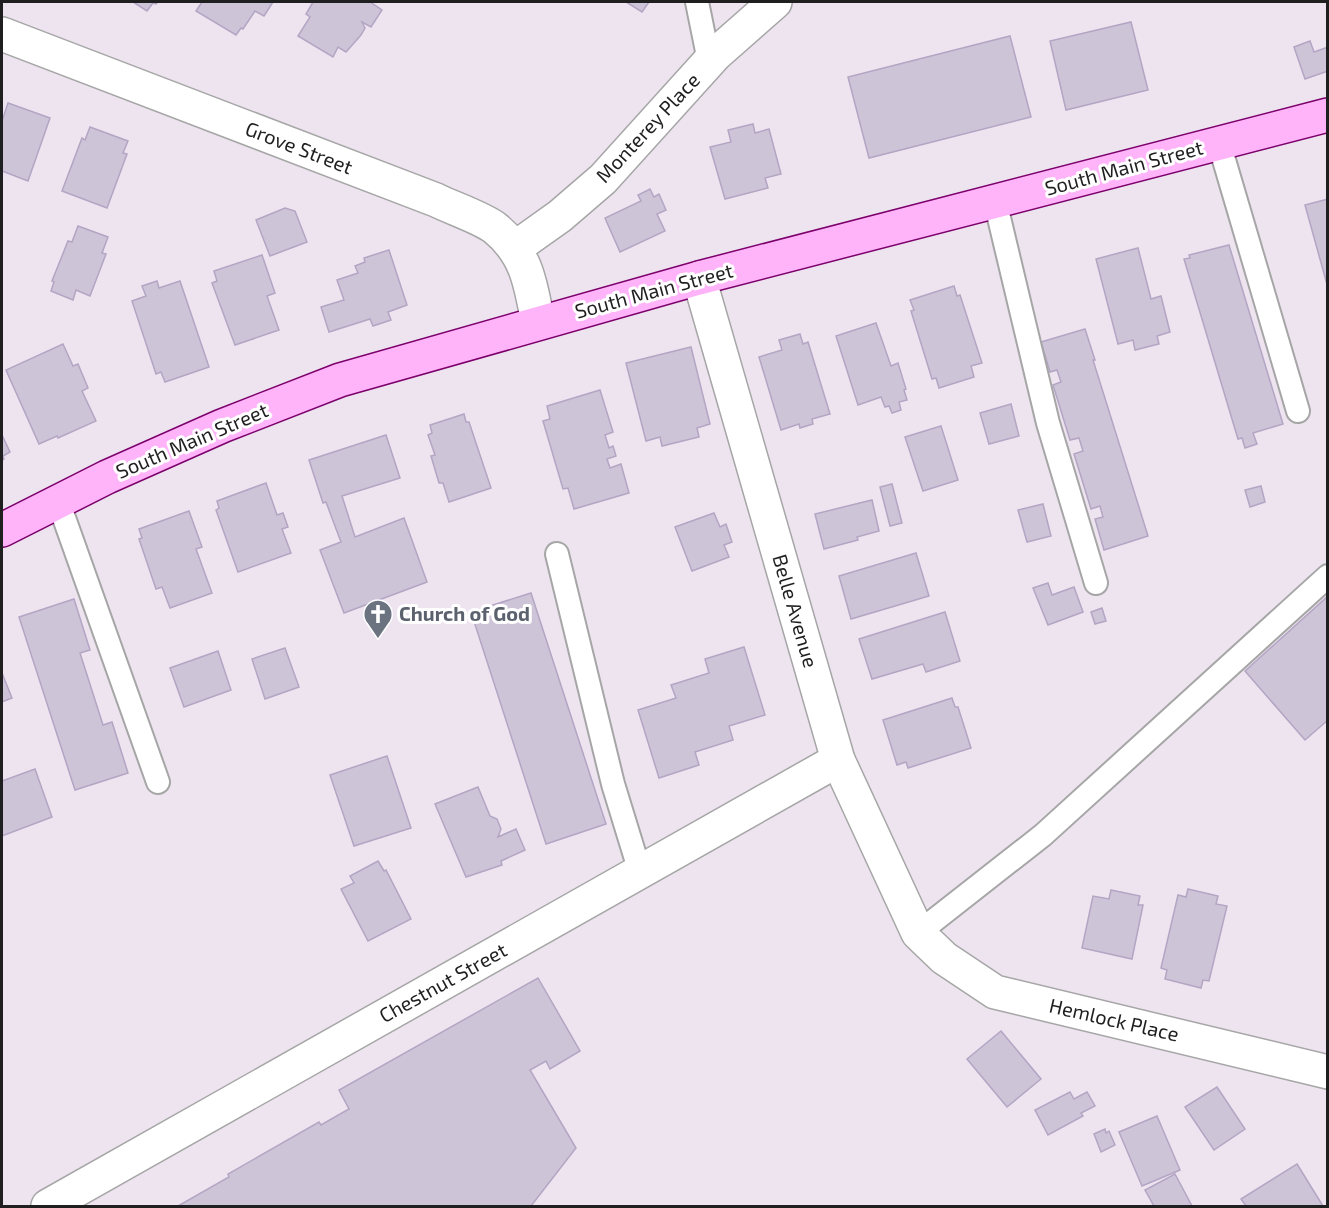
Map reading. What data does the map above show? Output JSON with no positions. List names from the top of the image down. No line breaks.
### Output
{"streets":{"main road":["South Main Street"],"street":["Monterey Place","Grove Street","Belle Avenue","Chestnut Street","Hemlock Place"]},"crossings":[["Monterey Place","Grove Street"],["Grove Street","South Main Street"],["South Main Street","Belle Avenue"],["Belle Avenue","Chestnut Street"],["Belle Avenue","Hemlock Place"]],"places":{"church":["Church of God"]}}
